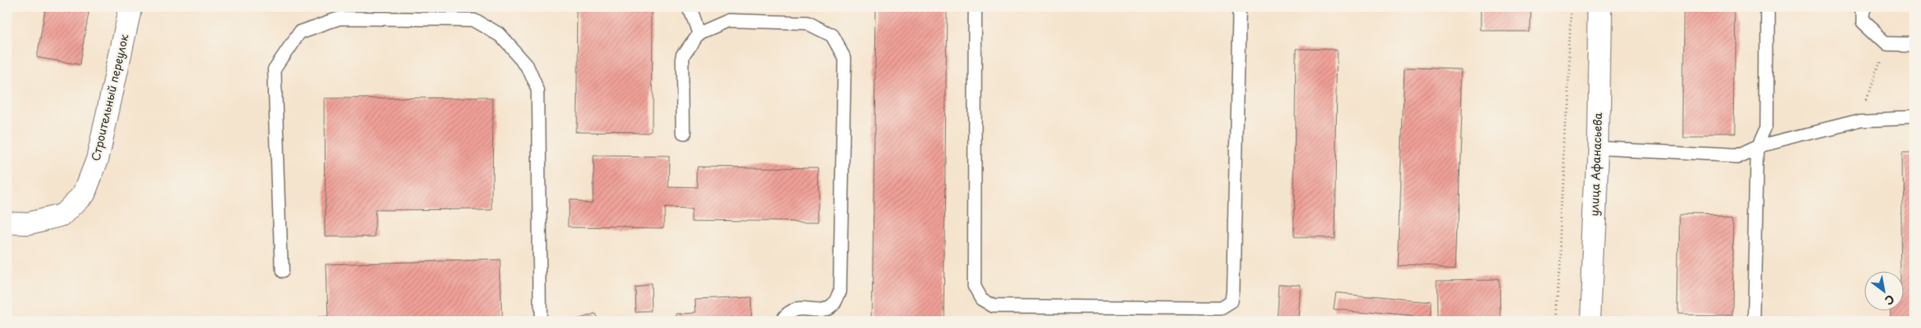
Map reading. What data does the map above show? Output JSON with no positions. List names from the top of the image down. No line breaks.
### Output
{"streets":{"street":["Строительный переулок","улица Афанасьева"]},"north":"bottom right"}
